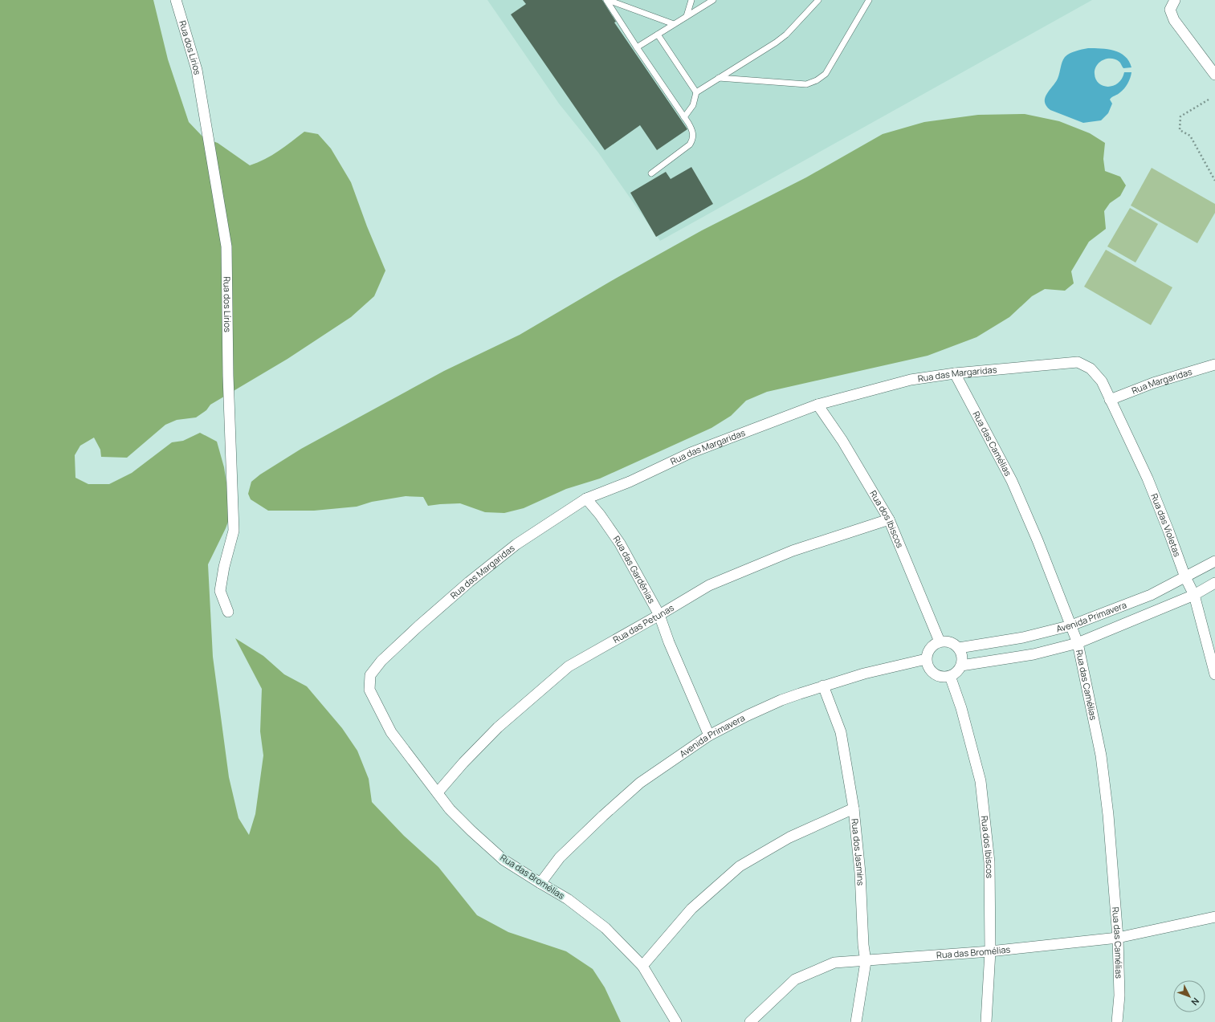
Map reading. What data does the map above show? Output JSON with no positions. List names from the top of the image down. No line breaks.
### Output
{"streets":{"street":["Rua dos Lírios","Rua das Margaridas","Rua Margaridas","Rua das Camélias","Rua dos Ibiscos","Rua das Violetas","Rua das Gardênias","Avenida Primavera","Rua das Petunas","Rua dos Jasmins","Rua das Bromélias"]},"crossings":[["Rua das Margaridas","Rua das Camélias"],["Rua das Margaridas","Rua dos Ibiscos"],["Rua das Margaridas","Rua das Violetas"],["Rua das Margaridas","Rua das Gardênias"],["Rua das Margaridas","Rua das Bromélias"],["Rua Margaridas","Rua das Violetas"],["Rua das Camélias","Avenida Primavera"],["Rua das Camélias","Rua das Bromélias"],["Rua dos Ibiscos","Avenida Primavera"],["Rua dos Ibiscos","Rua das Petunas"],["Rua dos Ibiscos","Rua das Bromélias"],["Rua das Violetas","Avenida Primavera"],["Rua das Gardênias","Avenida Primavera"],["Rua das Gardênias","Rua das Petunas"],["Avenida Primavera","Rua dos Jasmins"],["Avenida Primavera","Rua das Bromélias"],["Rua das Petunas","Rua das Bromélias"],["Rua dos Jasmins","Rua das Bromélias"]],"north":"bottom right"}
